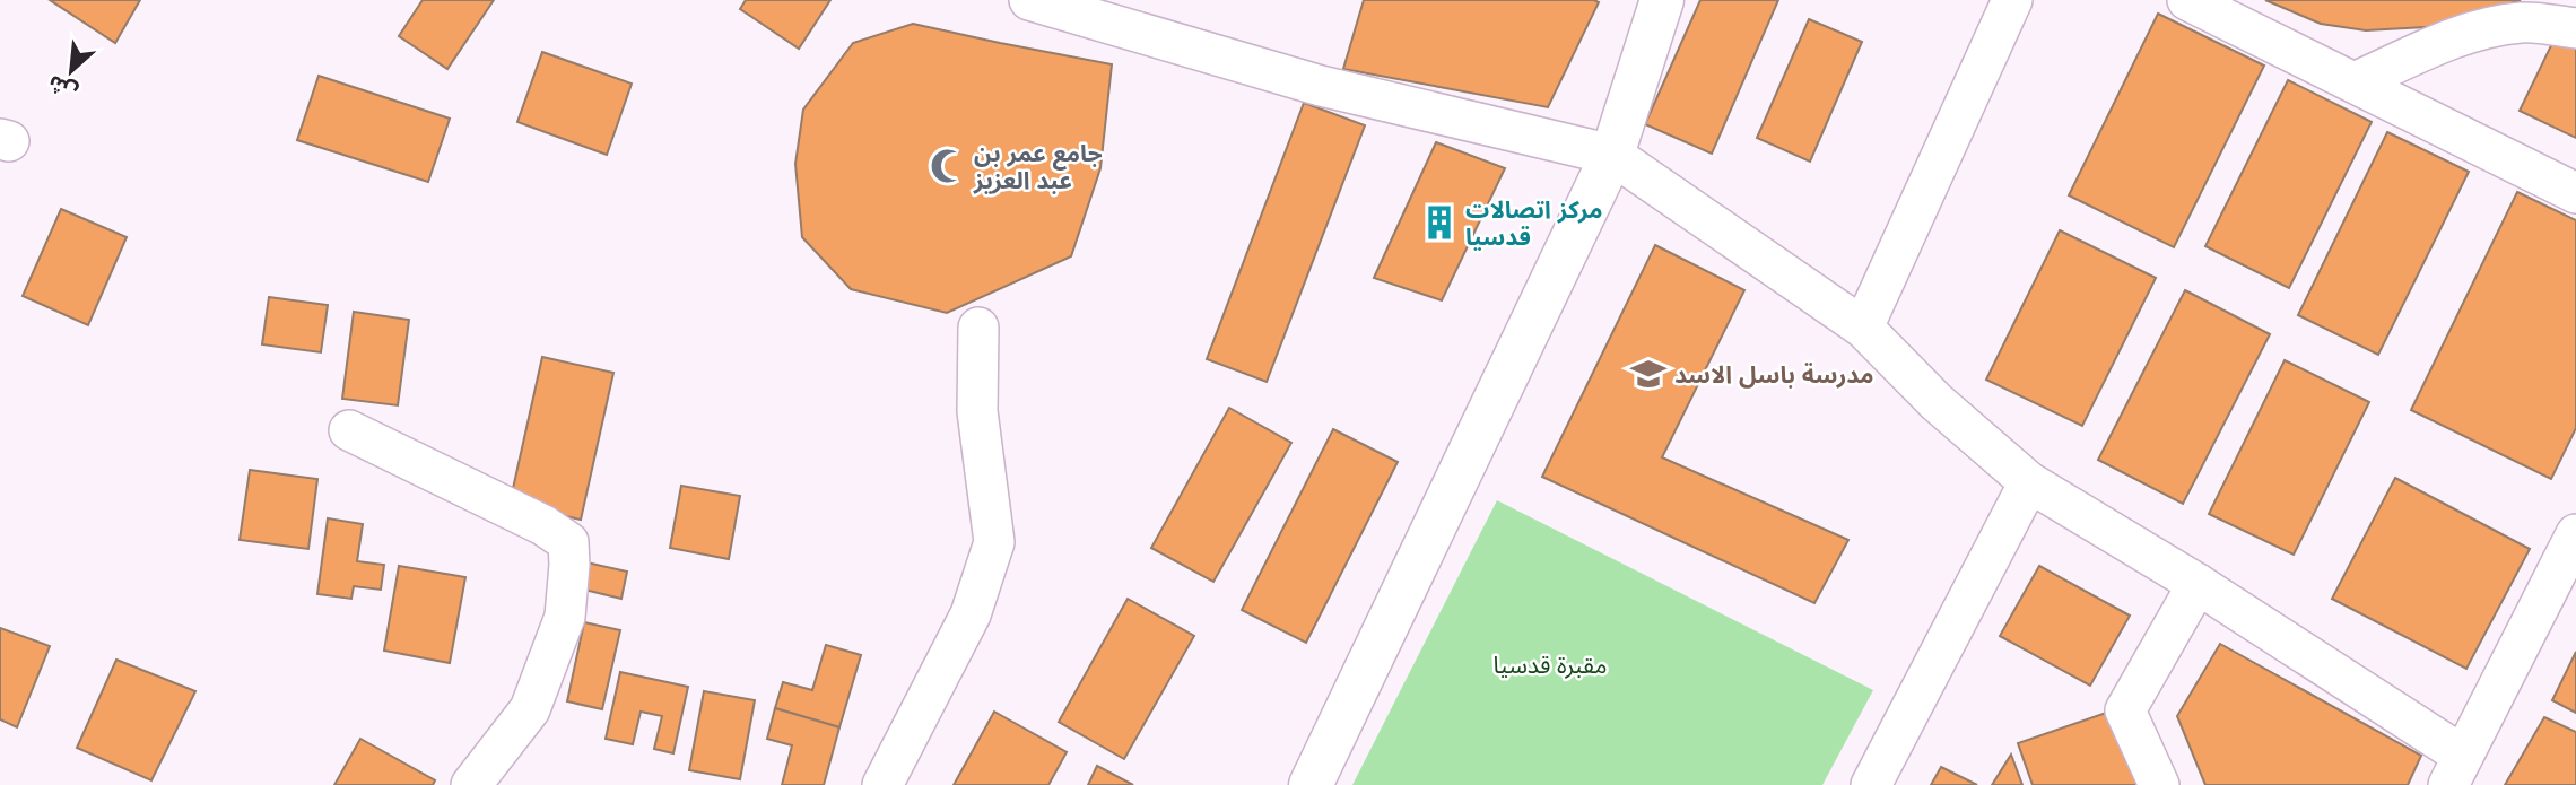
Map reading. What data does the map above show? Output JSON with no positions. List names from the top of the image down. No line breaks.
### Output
{"parks":["مقبرة قدسيا"],"places":{"mosque":["جامع عمر بن عبد العزيز"],"building":["مركز اتصالات قدسيا"],"school or university":["مدرسة باسل الاسد"]},"north":"bottom left"}
